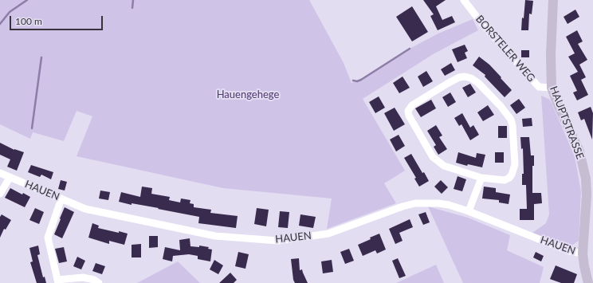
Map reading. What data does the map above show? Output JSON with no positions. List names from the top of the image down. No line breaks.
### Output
{"streets":{"main road":["HAUPTSTRASSE"],"street":["BORSTELER WEG","HAUEN"]},"crossings":[["BORSTELER WEG","HAUPTSTRASSE"],["HAUPTSTRASSE","HAUEN"]],"parks":["Hauengehege"],"scale_bar":"100 m"}
